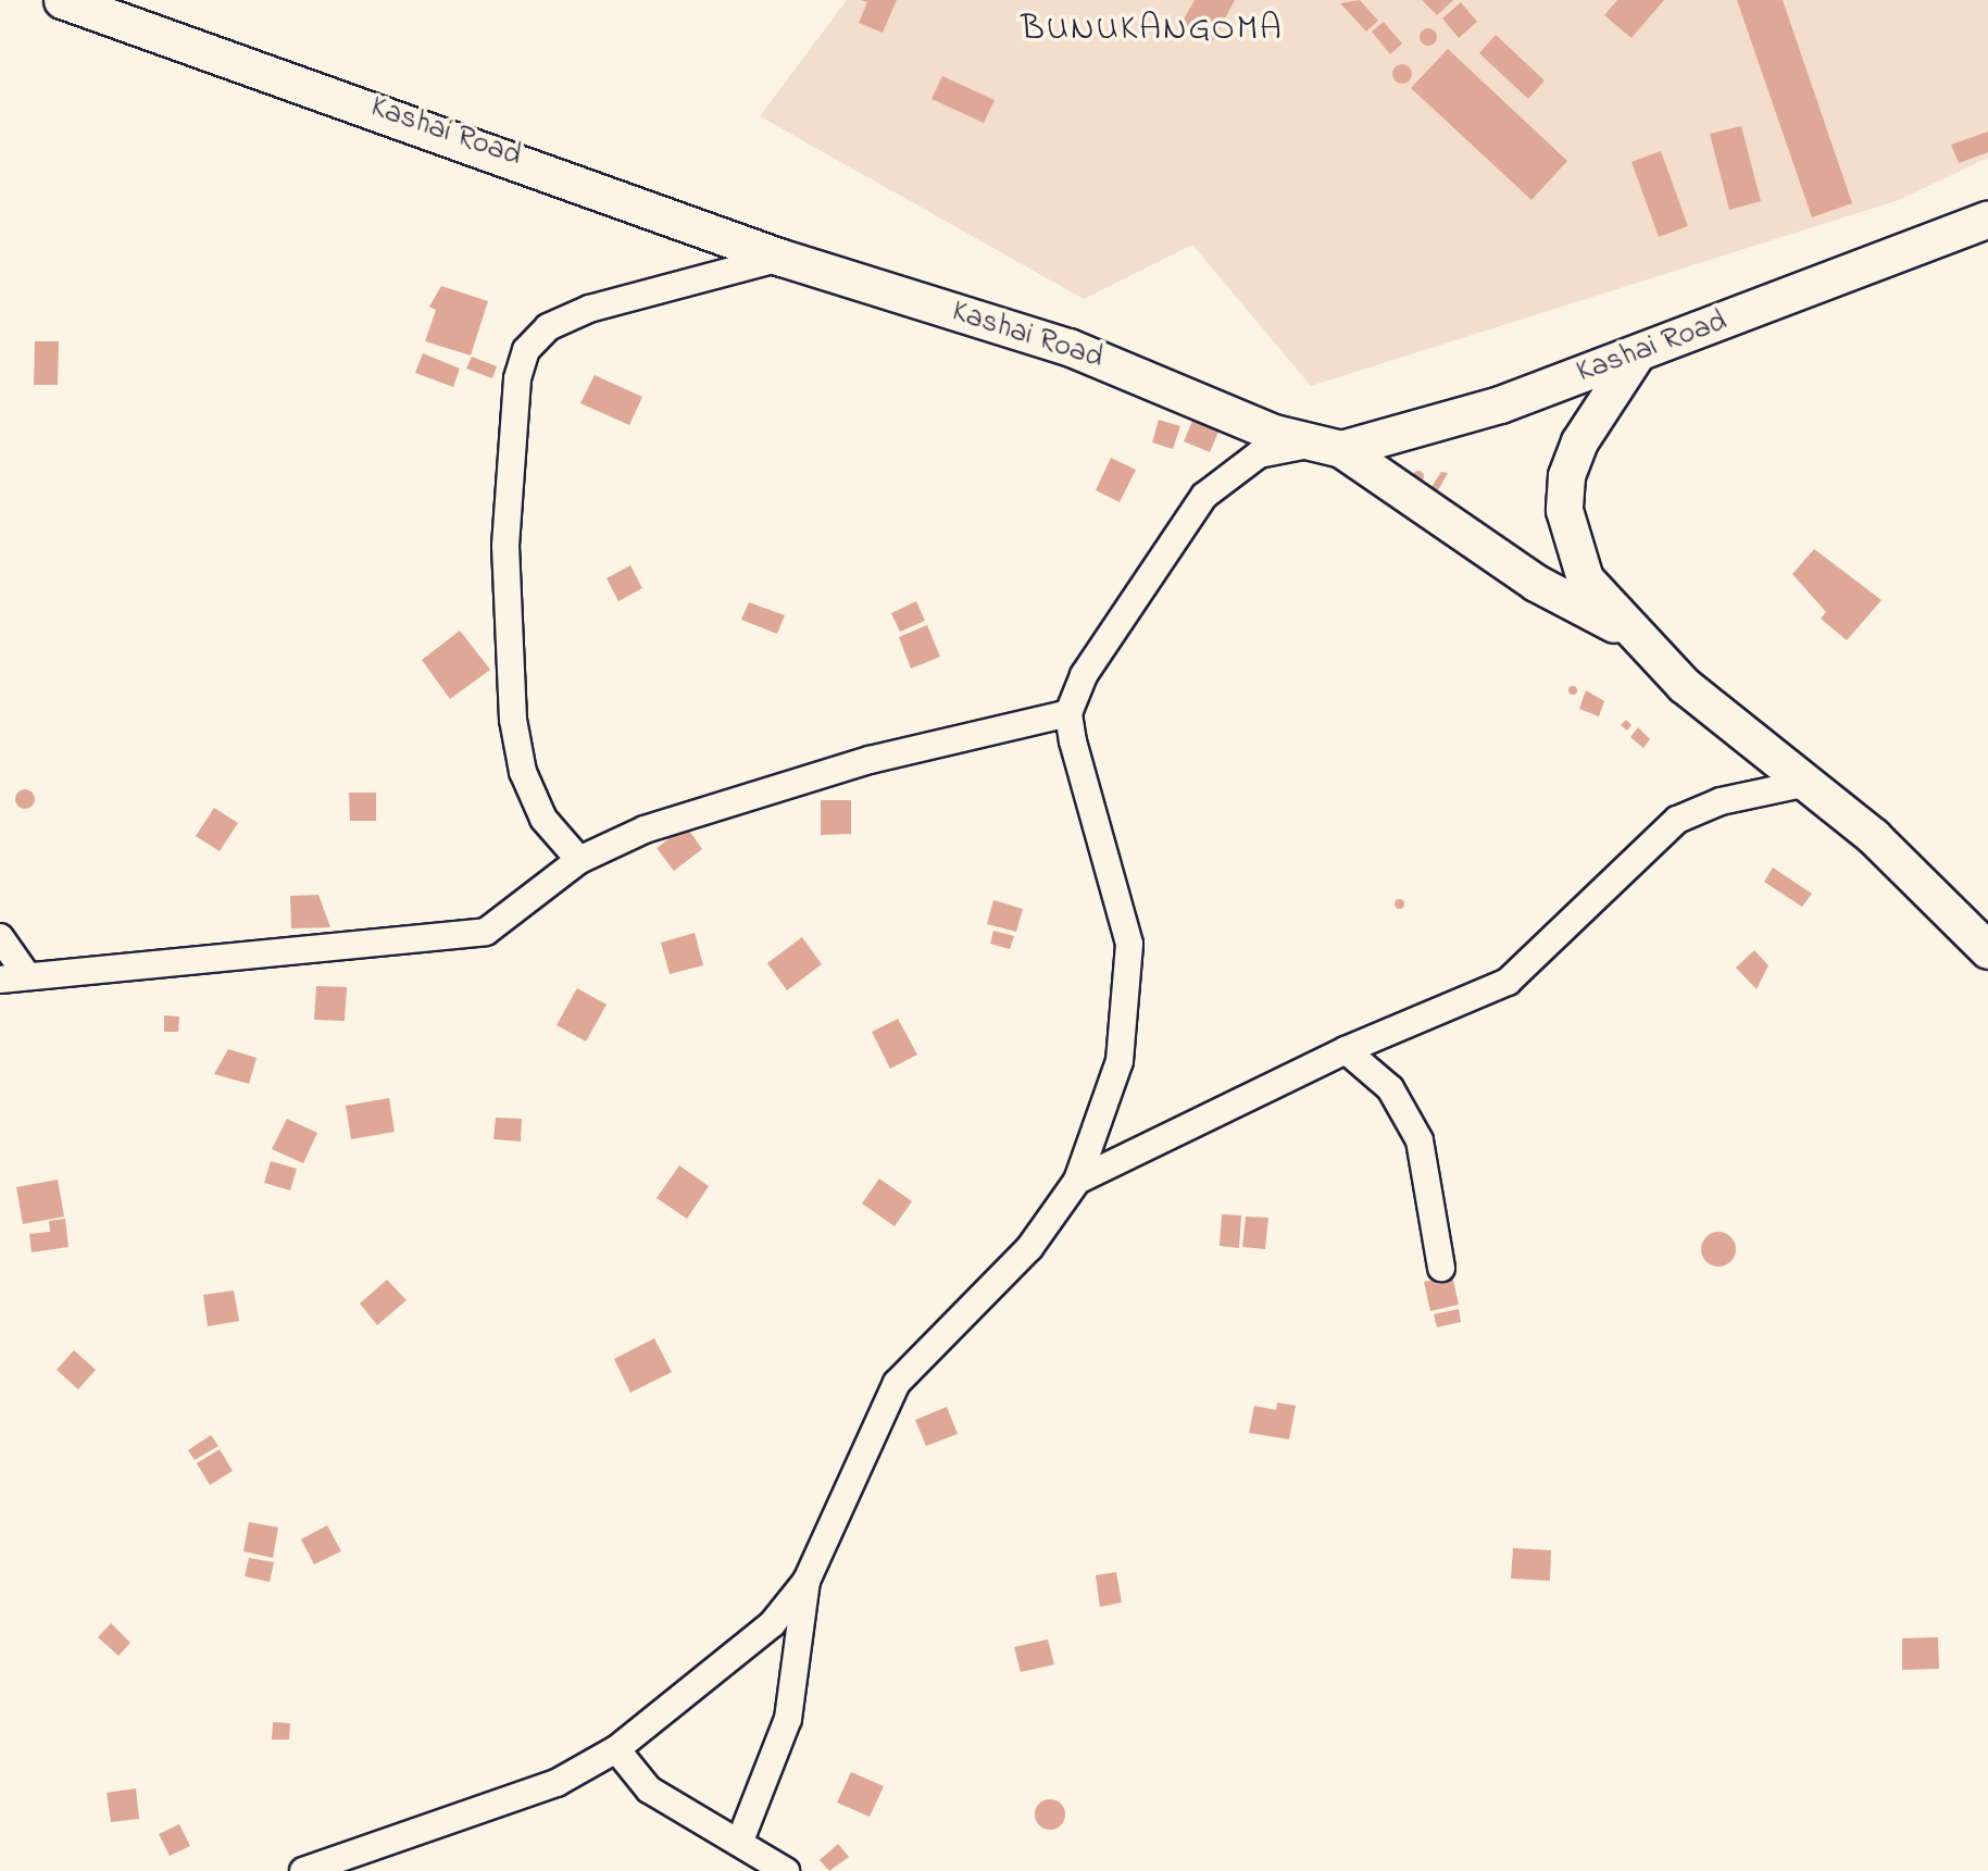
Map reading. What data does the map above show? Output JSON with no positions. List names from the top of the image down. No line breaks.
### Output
{"streets":{"street":["Kashai Road"]},"districts":["BUNUKANGOMA"]}
